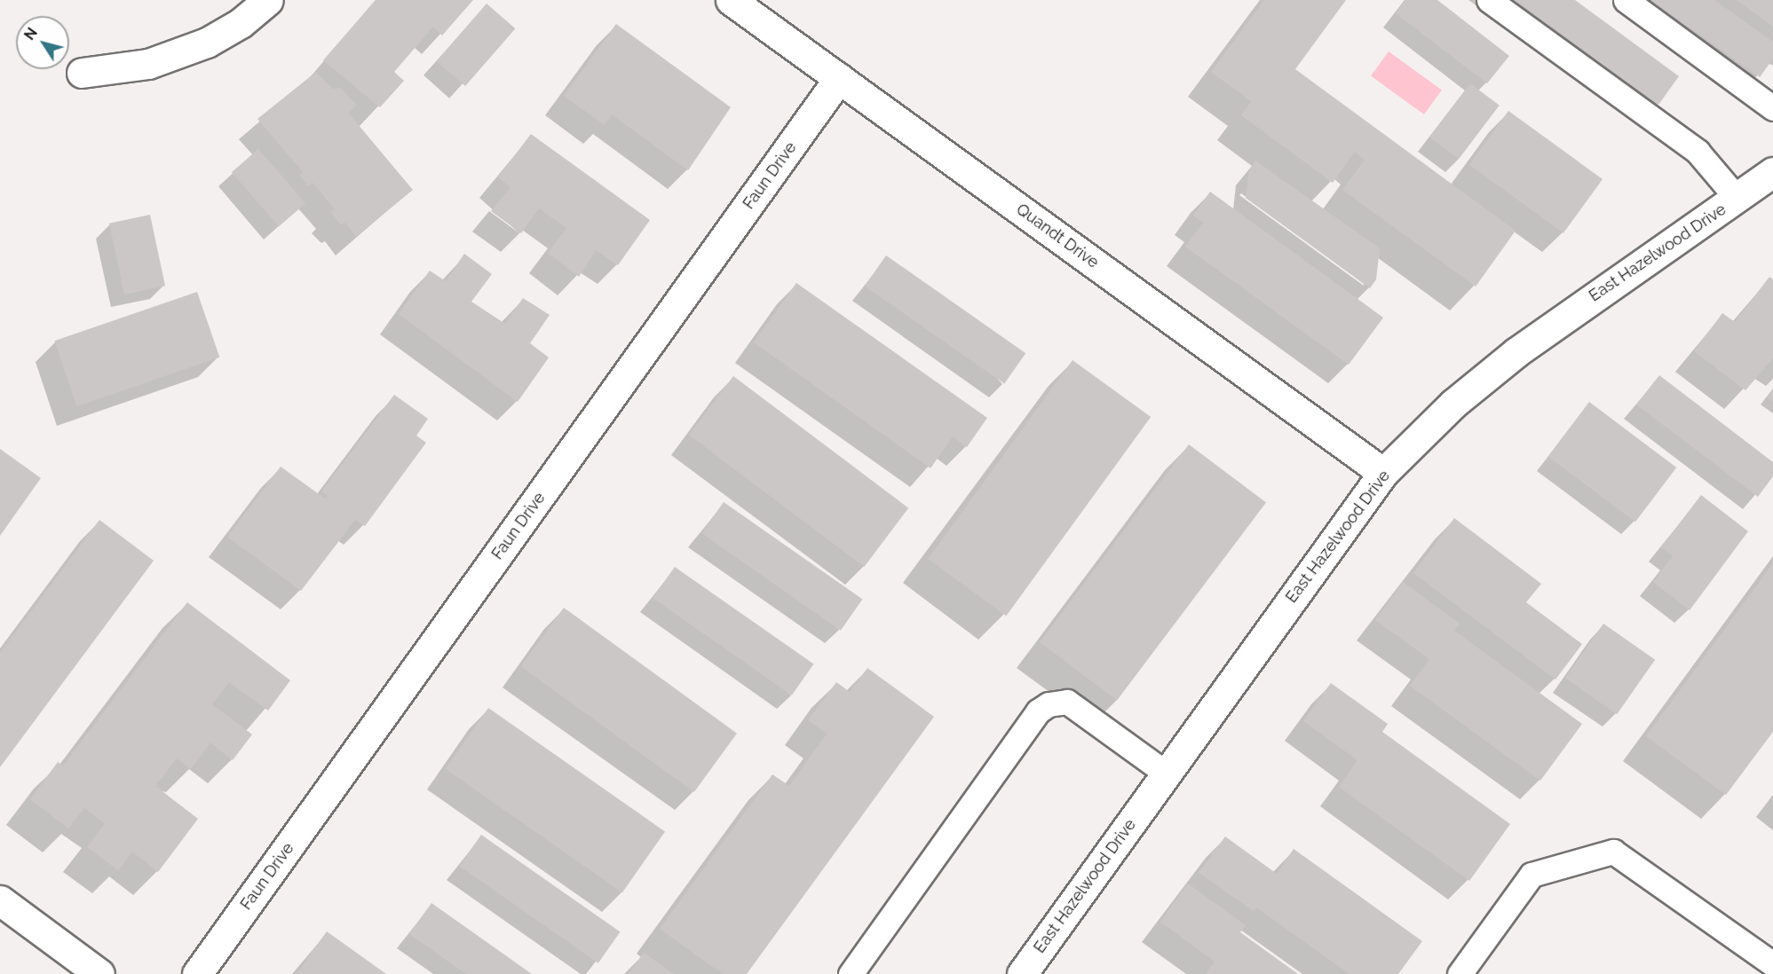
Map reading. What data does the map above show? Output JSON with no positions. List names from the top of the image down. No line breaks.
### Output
{"streets":{"street":["Faun Drive","Quandt Drive","East Hazelwood Drive"]},"crossings":[["Faun Drive","Quandt Drive"],["Quandt Drive","East Hazelwood Drive"]],"north":"top left"}
